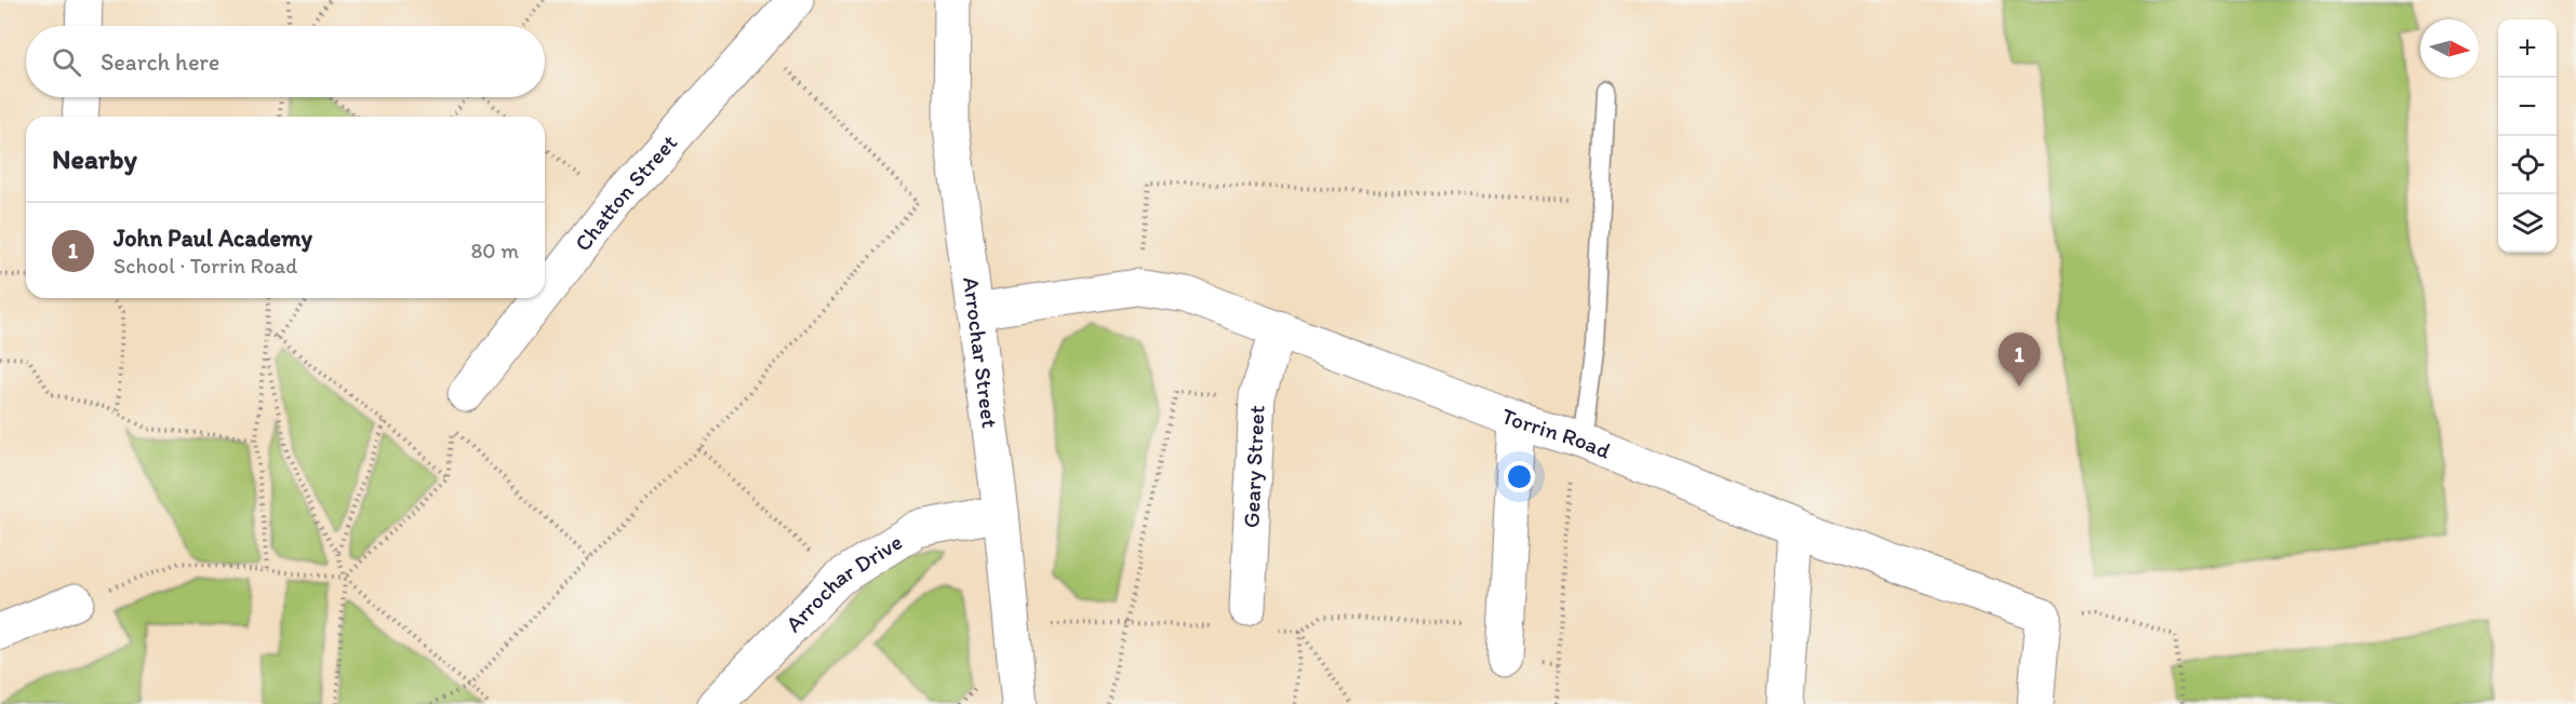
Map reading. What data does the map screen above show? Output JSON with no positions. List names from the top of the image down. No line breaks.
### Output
{"streets":{"street":["Chatton Street","Arrochar Street","Torrin Road","Geary Street","Arrochar Drive"]},"crossings":[["Arrochar Street","Torrin Road"],["Arrochar Street","Arrochar Drive"],["Torrin Road","Geary Street"]],"north":"right","page":{"map_buttons":["+","−"],"search":"Search here","heading":"Nearby","list":[{"mark":"1","name":"John Paul Academy","note":"School · Torrin Road","value":"80 m"}],"pins":"1"}}
